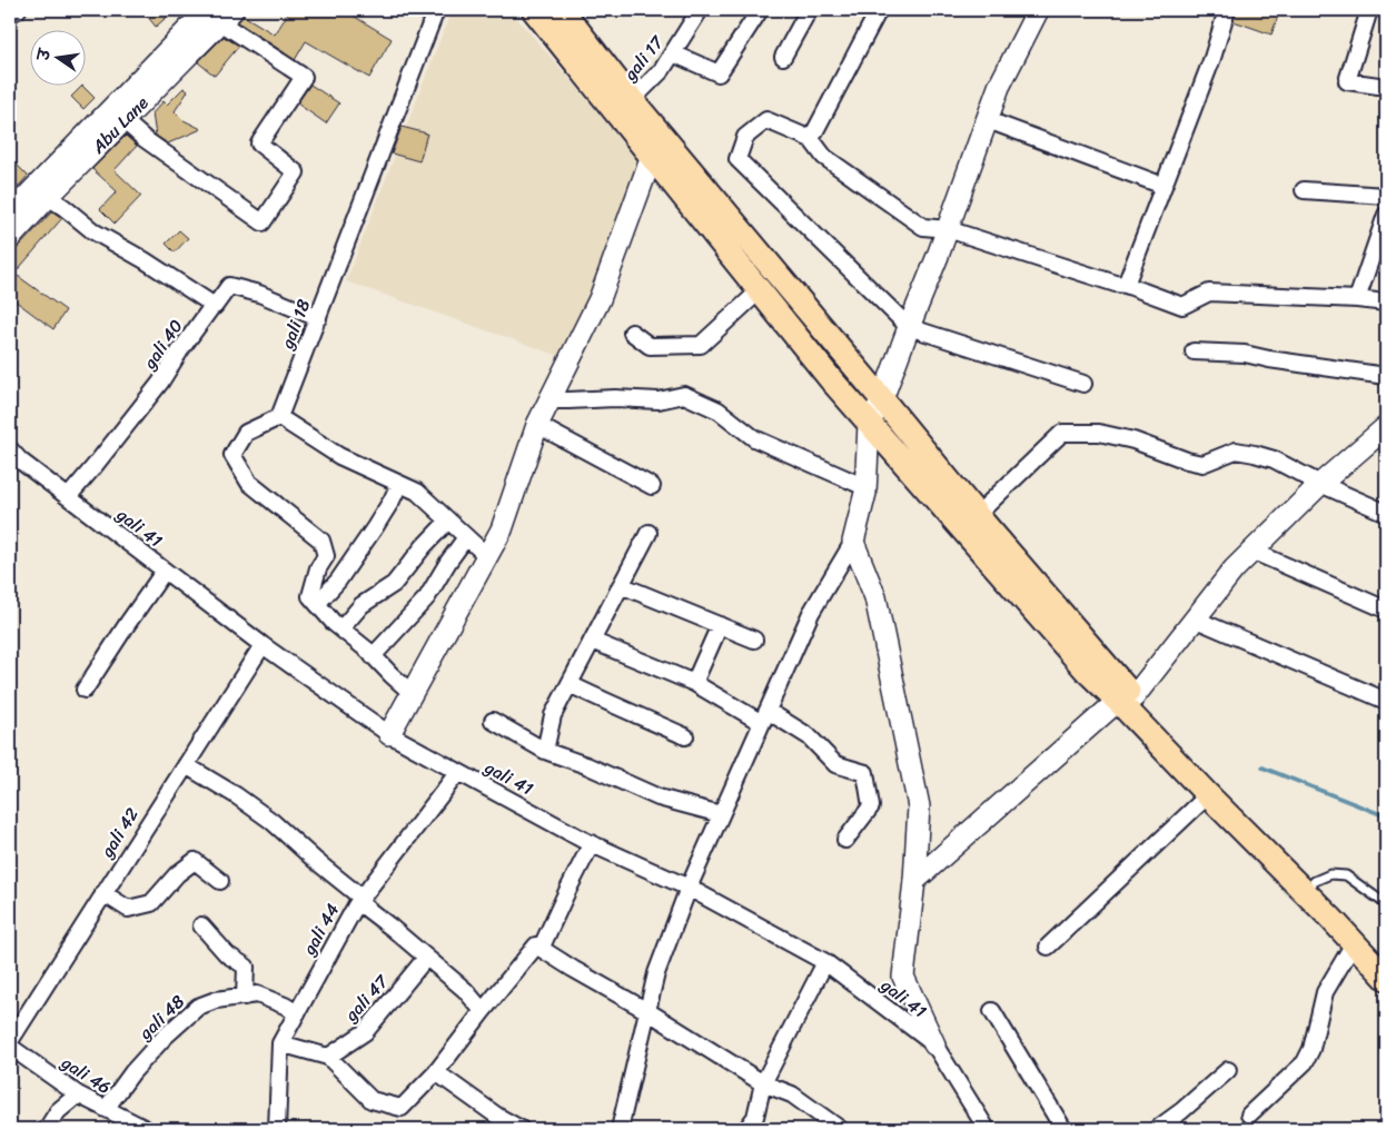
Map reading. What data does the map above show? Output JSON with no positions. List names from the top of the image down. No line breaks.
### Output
{"streets":{"street":["gali 17","Abu Lane","gali 18","gali 40","gali 41","gali 42","gali 44","gali 47","gali 48","gali 46"]},"crossings":[["gali 18","gali 40"],["gali 40","gali 41"],["gali 41","gali 42"],["gali 41","gali 44"],["gali 44","gali 48"],["gali 48","gali 46"]],"north":"left"}
